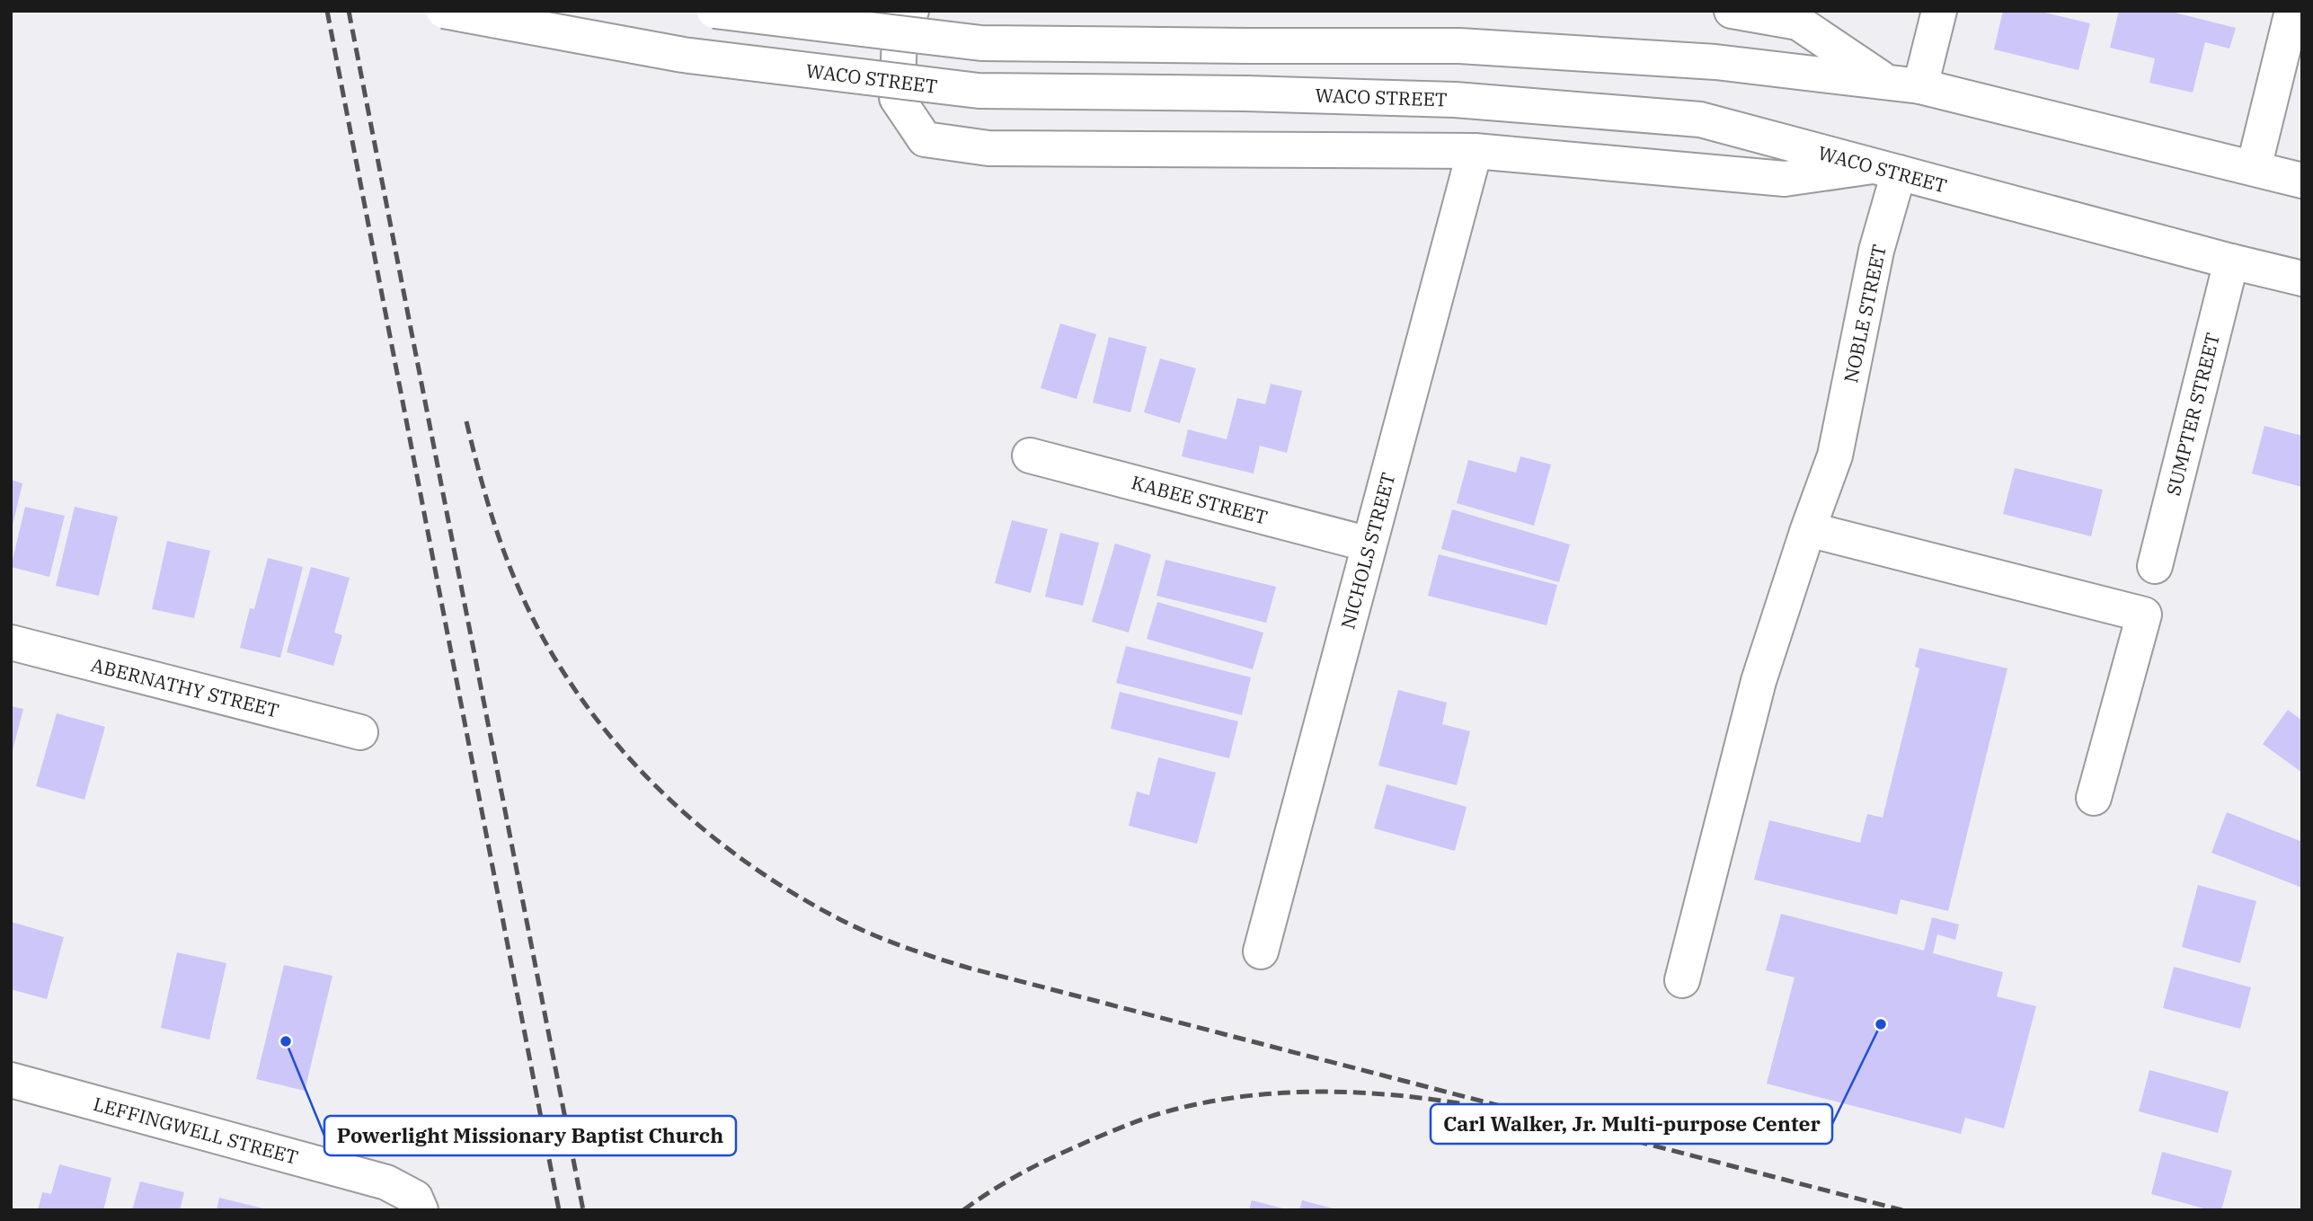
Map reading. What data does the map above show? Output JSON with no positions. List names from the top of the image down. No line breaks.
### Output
{"streets":{"main road":["WACO STREET","NOBLE STREET","SUMPTER STREET","KABEE STREET","NICHOLS STREET","ABERNATHY STREET","LEFFINGWELL STREET"]},"crossings":[["WACO STREET","NOBLE STREET"],["WACO STREET","SUMPTER STREET"],["KABEE STREET","NICHOLS STREET"]],"places":["Carl Walker, Jr. Multi-purpose Center","Powerlight Missionary Baptist Church"]}
